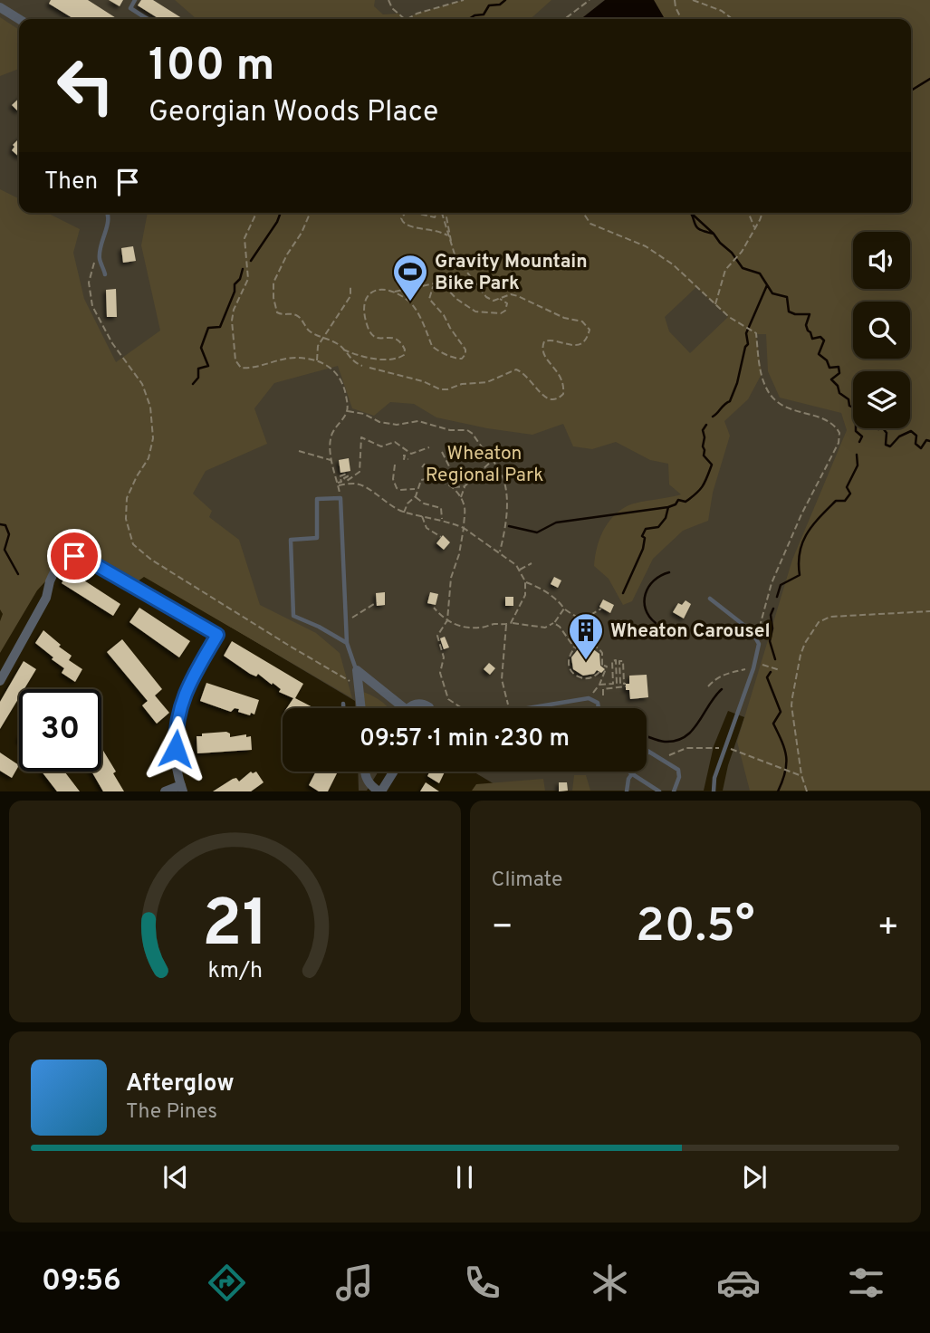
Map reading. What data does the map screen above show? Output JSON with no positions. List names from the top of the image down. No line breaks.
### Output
{"parks":["Wheaton Regional Park"],"places":{"sports":["Gravity Mountain Bike Park"],"building":["Wheaton Carousel"]},"page":{"turn":["100 m","Georgian Woods Place"],"then":"Then","limit":"30","trip":"09:57 · 1 min · 230 m","tile":"Climate","heat":["−","20.5°","+"],"song":["Afterglow","The Pines"],"tabs":"09:56","gauge":["21","km/h"]}}
